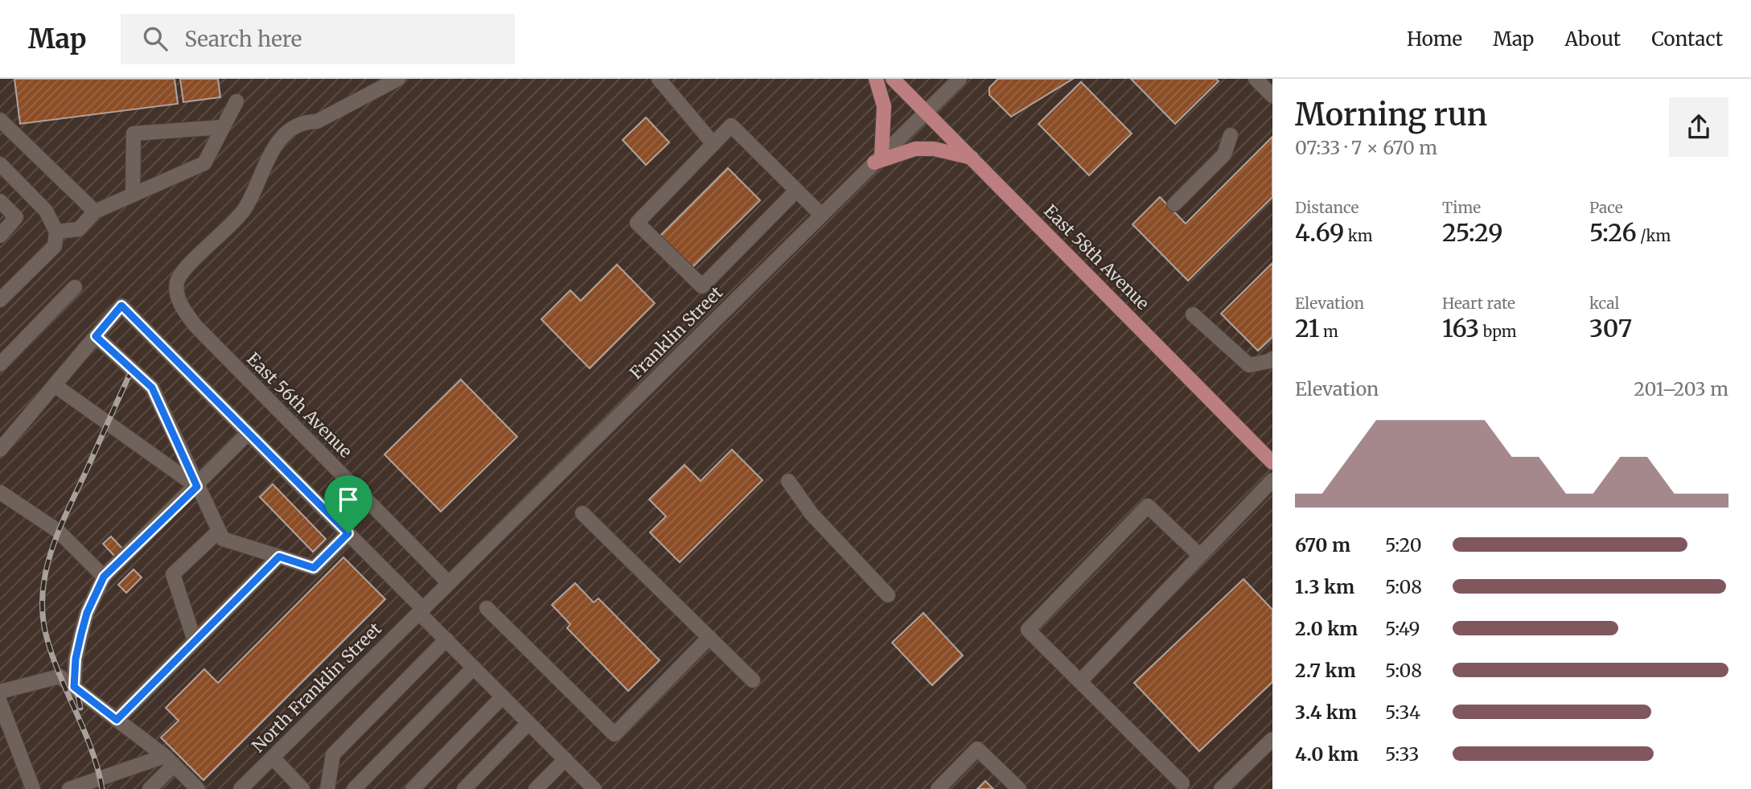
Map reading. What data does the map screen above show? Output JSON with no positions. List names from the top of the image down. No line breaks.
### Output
{"streets":{"main road":["East 58th Avenue"],"street":["Franklin Street","East 56th Avenue","North Franklin Street"]},"crossings":[["East 58th Avenue","Franklin Street"],["Franklin Street","East 56th Avenue"],["Franklin Street","North Franklin Street"]],"page":{"header":"Map","search":"Search here","nav":["Home","Map","About","Contact"],"heading":["Morning run","07:33 · 7 × 670 m"],"stats":[["Distance","4.69 km"],["Time","25:29"],["Pace","5:26 /km"],["Elevation","21 m"],["Heart rate","163 bpm"],["kcal","307"]],"chart":["Elevation","201–203 m"],"list":[{"name":"670 m","note":"5:20"},{"name":"1.3 km","note":"5:08"},{"name":"2.0 km","note":"5:49"},{"name":"2.7 km","note":"5:08"},{"name":"3.4 km","note":"5:34"},{"name":"4.0 km","note":"5:33"}]}}
